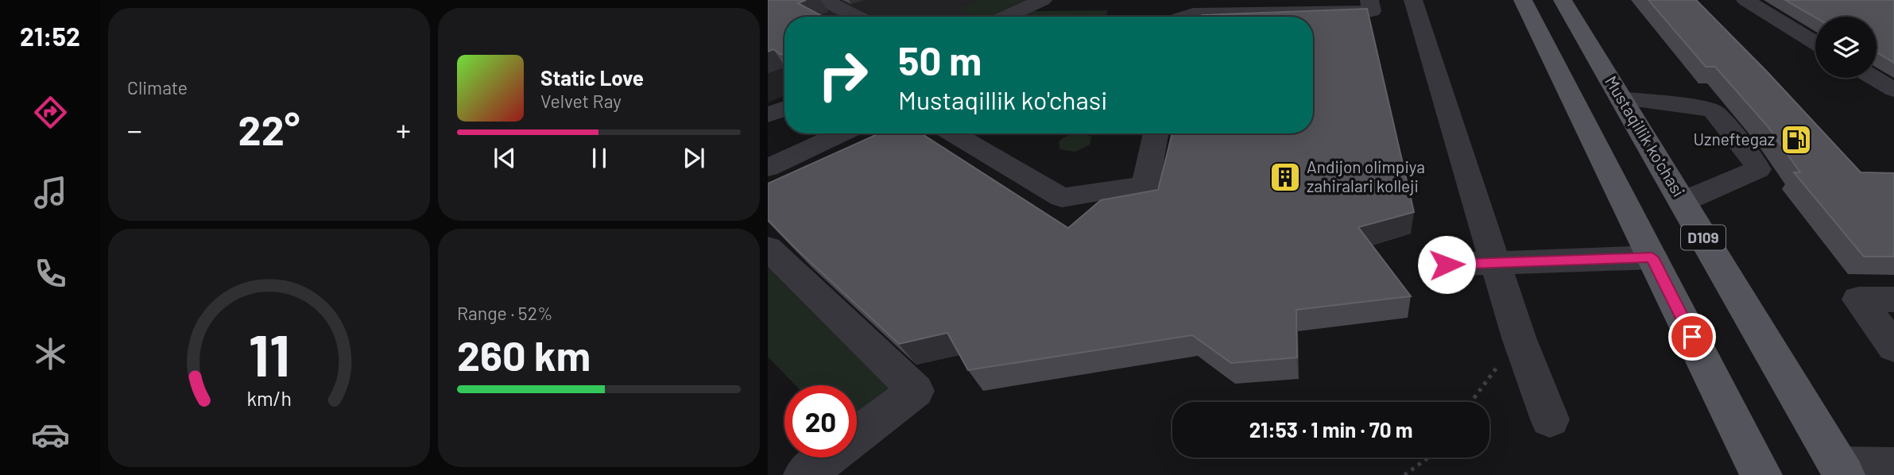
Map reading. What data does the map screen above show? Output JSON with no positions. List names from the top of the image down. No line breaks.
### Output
{"streets":{"main road":["Mustaqillik ko'chasi","D109"]},"places":{"fuel station":["Uzneftegaz"],"building":["Andijon olimpiya zahiralari kolleji"]},"page":{"tabs":"21:52","tile":["Climate",["Range · 52%","260 km"]],"turn":["50 m","Mustaqillik ko'chasi"],"song":["Static Love","Velvet Ray"],"heat":["−","22°","+"],"limit":"20","trip":"21:53 · 1 min · 70 m","gauge":["11","km/h"]}}
